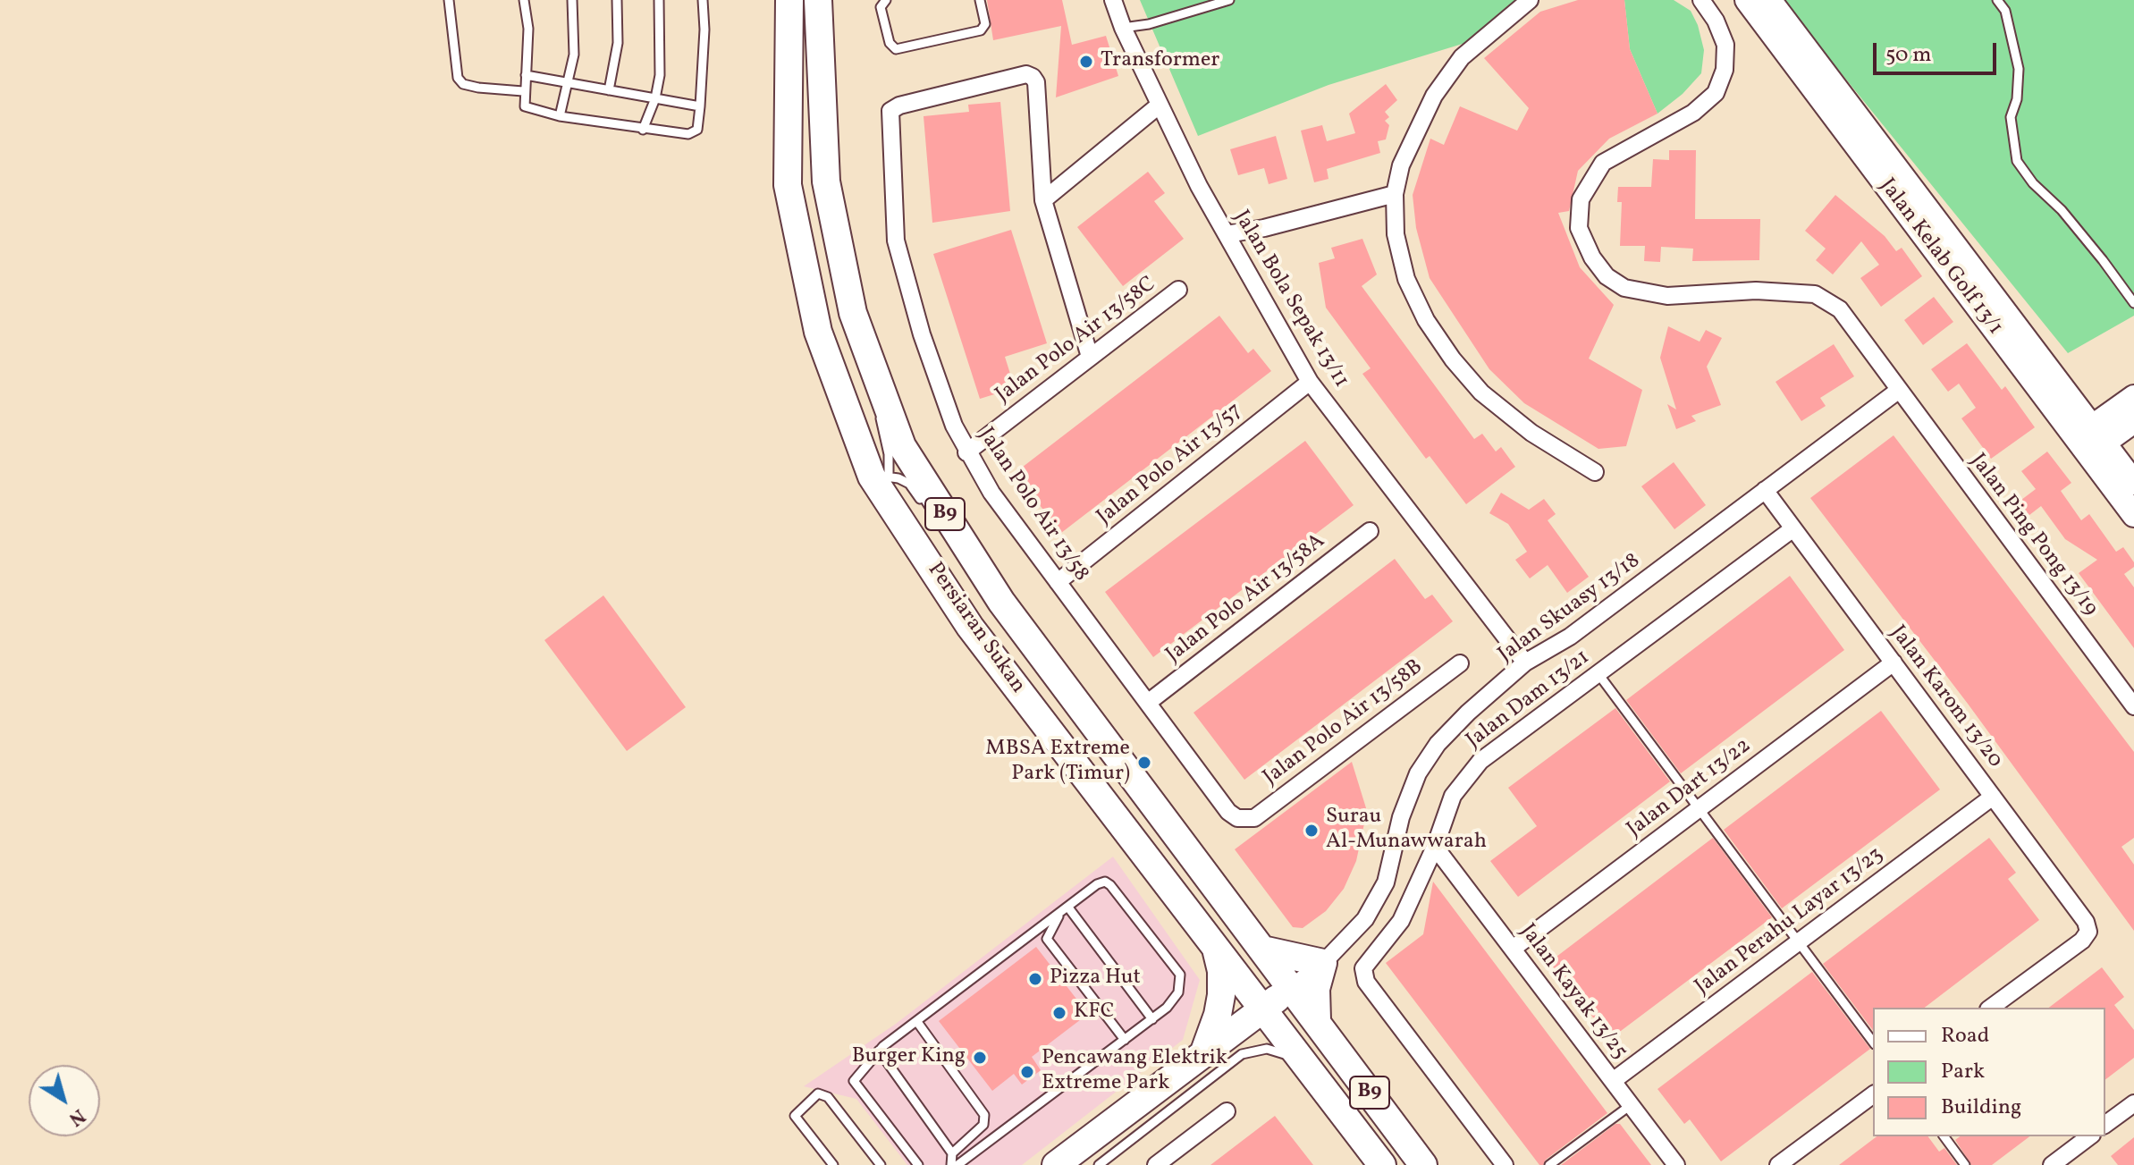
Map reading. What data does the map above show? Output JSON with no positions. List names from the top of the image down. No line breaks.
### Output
{"streets":{"main road":["B9","Persiaran Sukan"],"street":["Jalan Kelab Golf 13/1","Jalan Bola Sepak 13/11","Jalan Polo Air 13/58C","Jalan Polo Air 13/57","Jalan Polo Air 13/58","Jalan Ping Pong 13/19","Jalan Polo Air 13/58A","Jalan Skuasy 13/18","Jalan Karom 13/20","Jalan Dam 13/21","Jalan Polo Air 13/58B","Jalan Dart 13/22","Jalan Perahu Layar 13/23","Jalan Kayak 13/25"]},"crossings":[["Jalan Bola Sepak 13/11","Jalan Polo Air 13/57"],["Jalan Bola Sepak 13/11","Jalan Skuasy 13/18"],["Jalan Polo Air 13/58C","Jalan Polo Air 13/58"],["Jalan Polo Air 13/57","Jalan Polo Air 13/58"],["Jalan Polo Air 13/58","Jalan Polo Air 13/58A"],["Jalan Polo Air 13/58","Jalan Polo Air 13/58B"],["Jalan Ping Pong 13/19","Jalan Skuasy 13/18"],["Jalan Skuasy 13/18","Persiaran Sukan"],["Jalan Skuasy 13/18","Jalan Karom 13/20"],["Jalan Karom 13/20","Jalan Dam 13/21"],["Jalan Karom 13/20","Jalan Dart 13/22"],["Jalan Karom 13/20","Jalan Perahu Layar 13/23"],["Jalan Dam 13/21","Jalan Kayak 13/25"],["Jalan Dart 13/22","Jalan Kayak 13/25"],["Jalan Perahu Layar 13/23","Jalan Kayak 13/25"]],"places":["Transformer","MBSA Extreme Park (Timur)","Surau Al-Munawwarah","Pizza Hut","KFC","Burger King","Pencawang Elektrik Extreme Park"],"legend":["Road","Park","Building"],"scale_bar":"50 m","north":"bottom right"}
